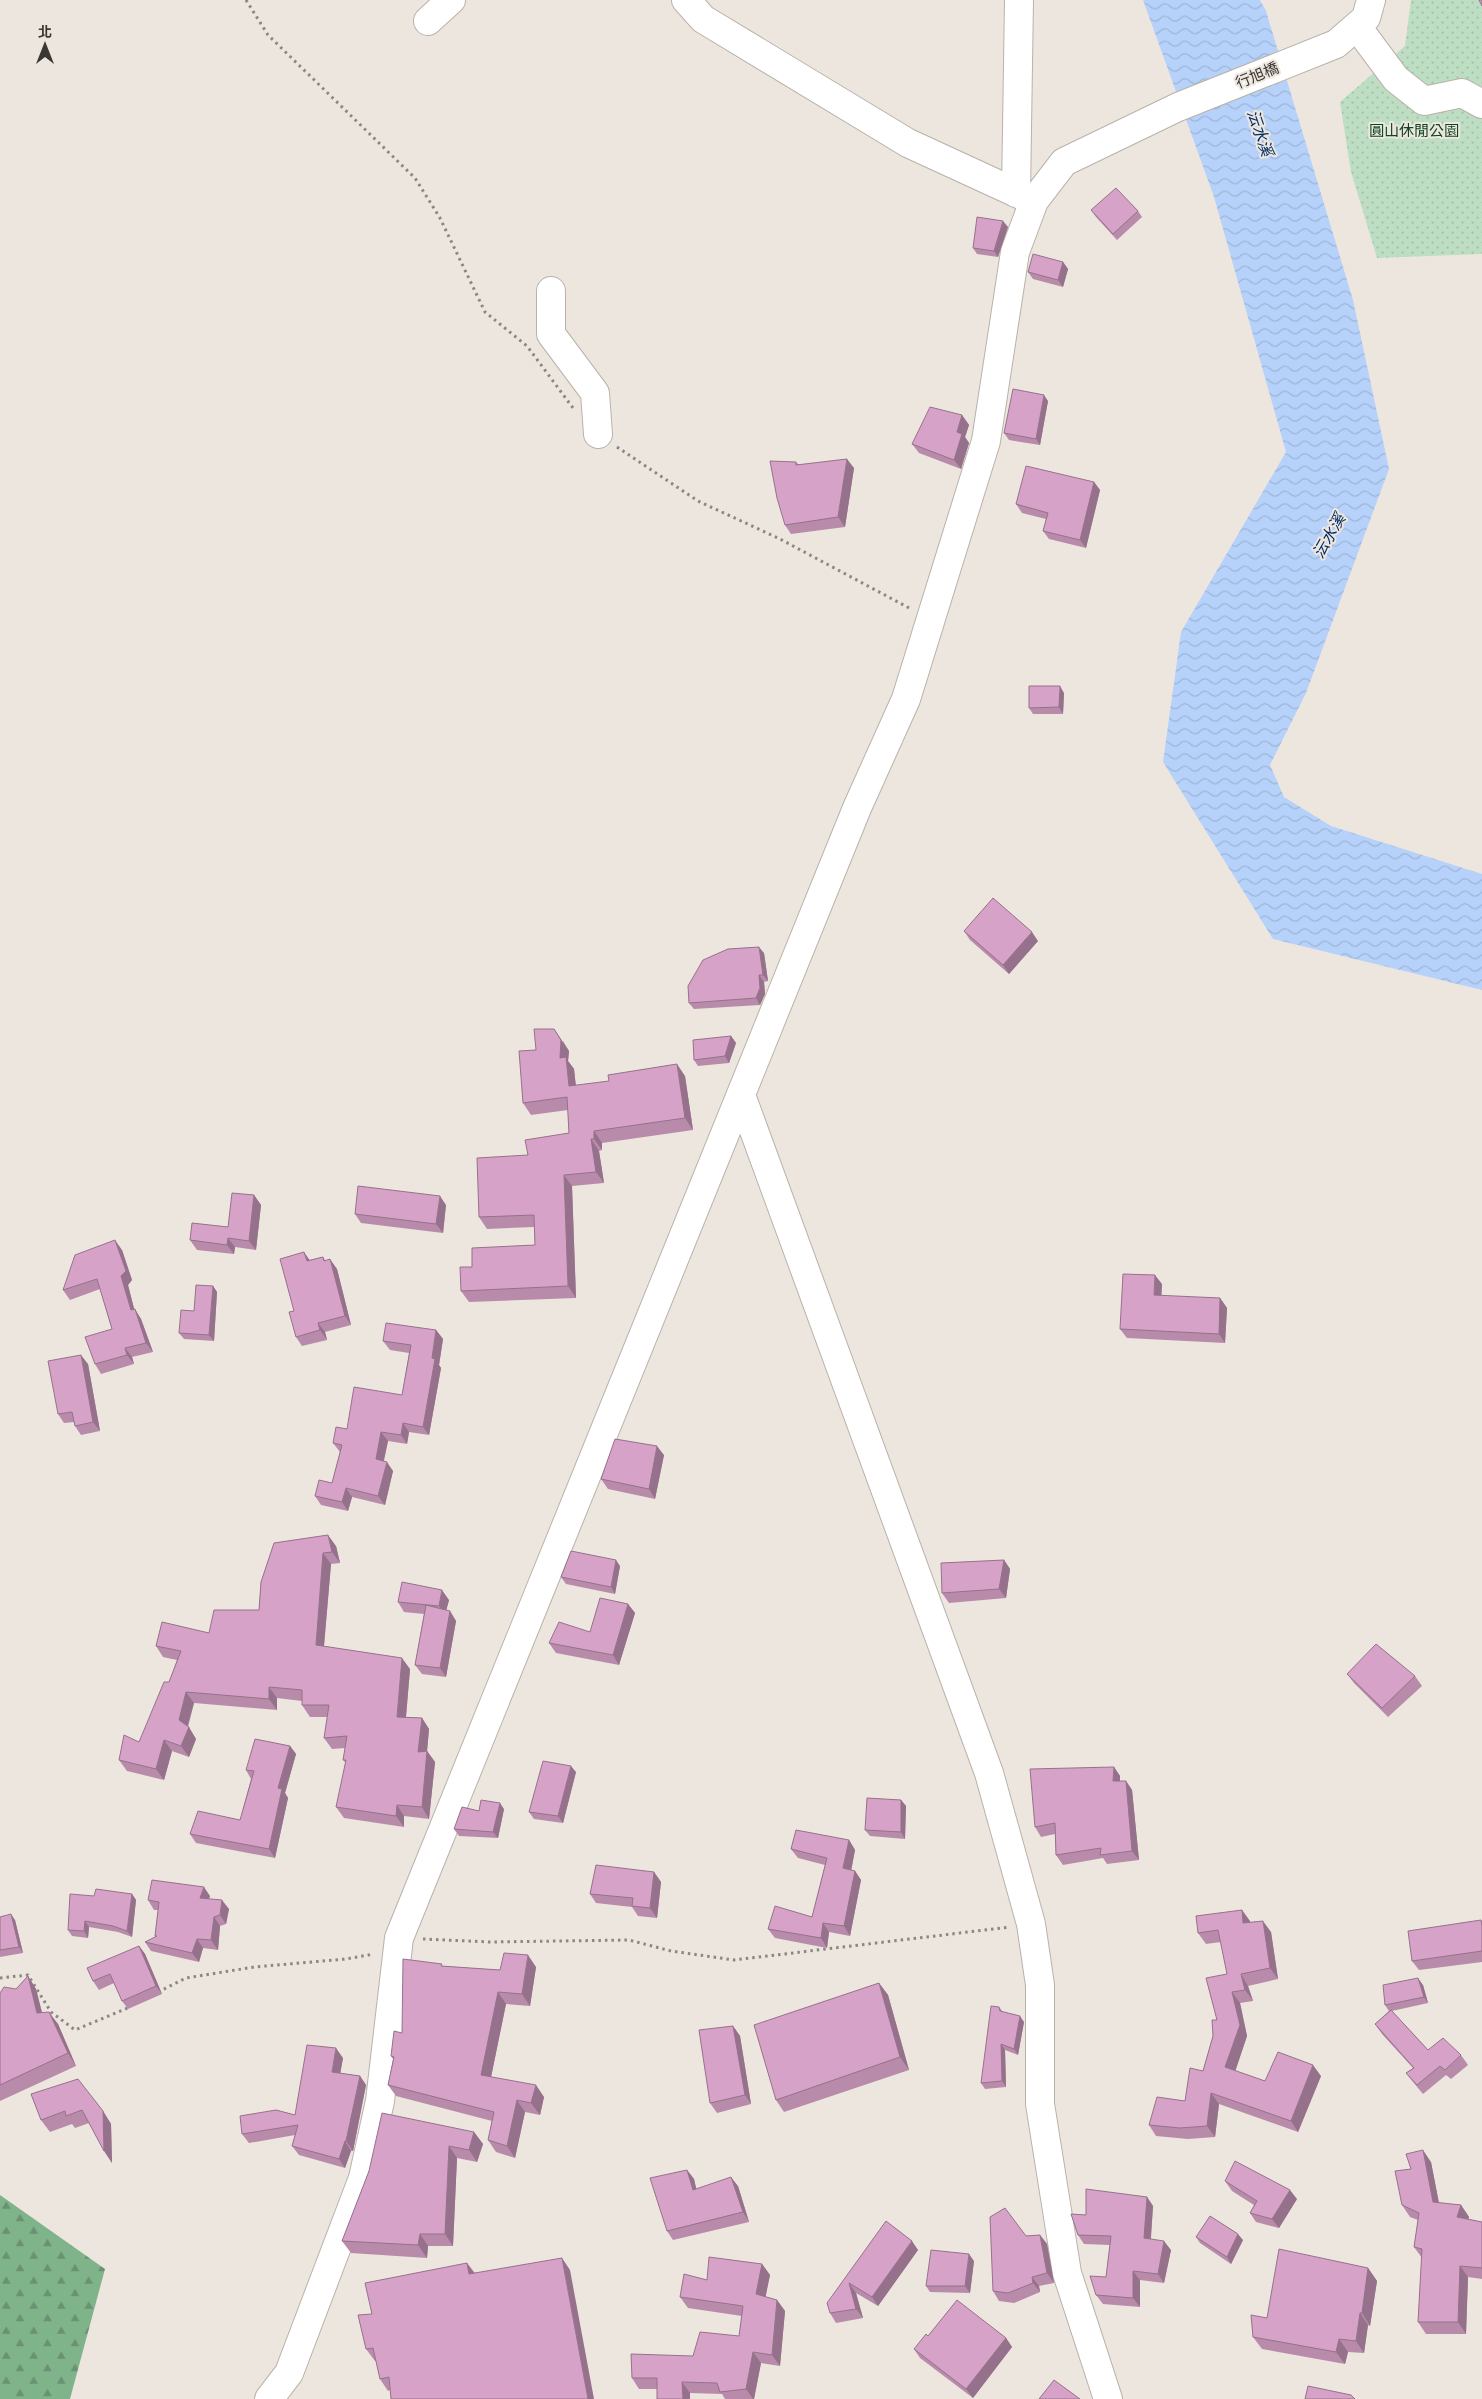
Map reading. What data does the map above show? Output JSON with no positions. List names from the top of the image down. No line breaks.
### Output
{"streets":{"street":["行旭橋"]},"water":["沄水溪"],"parks":["圓山休閒公園"],"north":"top"}
